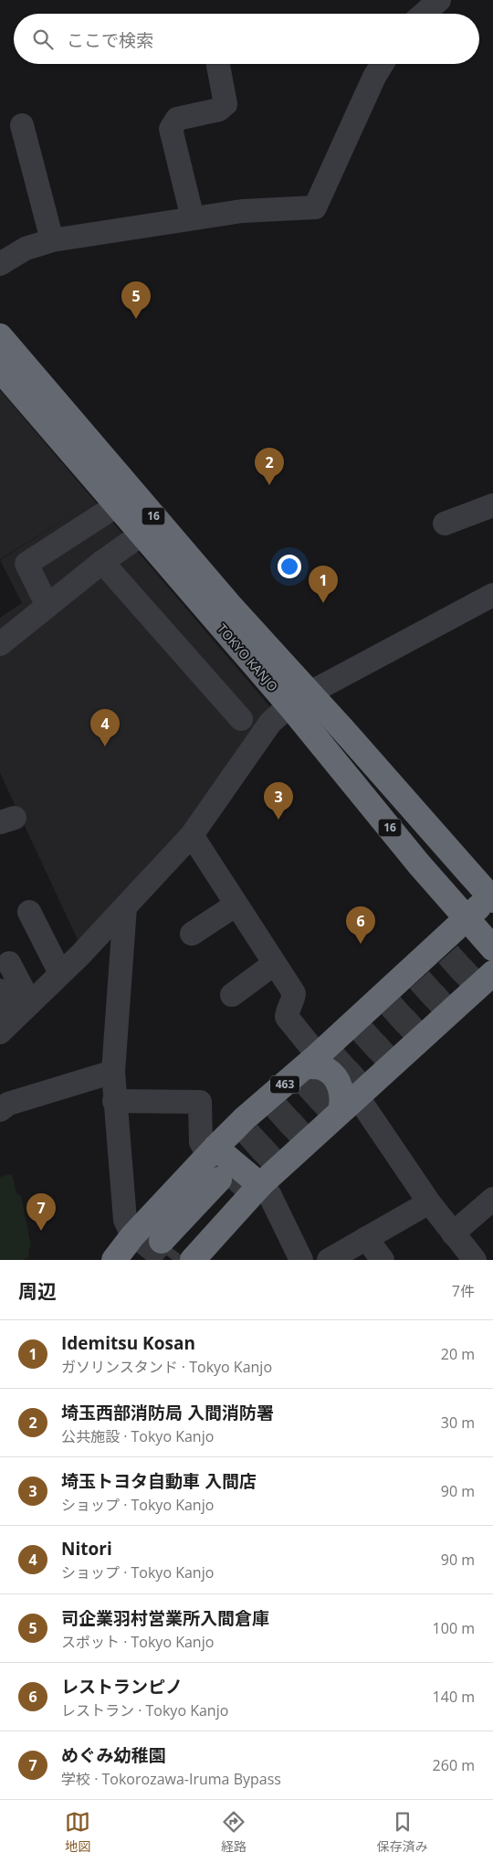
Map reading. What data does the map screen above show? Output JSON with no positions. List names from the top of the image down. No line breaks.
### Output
{"streets":{"highway":["16","TOKYO KANJO","463"]},"crossings":[["TOKYO KANJO","463"]],"page":{"search":"ここで検索","pins":["5","2","1","4","3","6","7"],"heading":["周辺","7件"],"list":[{"mark":"1","name":"Idemitsu Kosan","note":"ガソリンスタンド · Tokyo Kanjo","value":"20 m"},{"mark":"2","name":"埼玉西部消防局 入間消防署","note":"公共施設 · Tokyo Kanjo","value":"30 m"},{"mark":"3","name":"埼玉トヨタ自動車 入間店","note":"ショップ · Tokyo Kanjo","value":"90 m"},{"mark":"4","name":"Nitori","note":"ショップ · Tokyo Kanjo","value":"90 m"},{"mark":"5","name":"司企業羽村営業所入間倉庫","note":"スポット · Tokyo Kanjo","value":"100 m"},{"mark":"6","name":"レストランピノ","note":"レストラン · Tokyo Kanjo","value":"140 m"},{"mark":"7","name":"めぐみ幼稚園","note":"学校 · Tokorozawa-Iruma Bypass","value":"260 m"}],"nav":["地図","経路","保存済み"]}}
